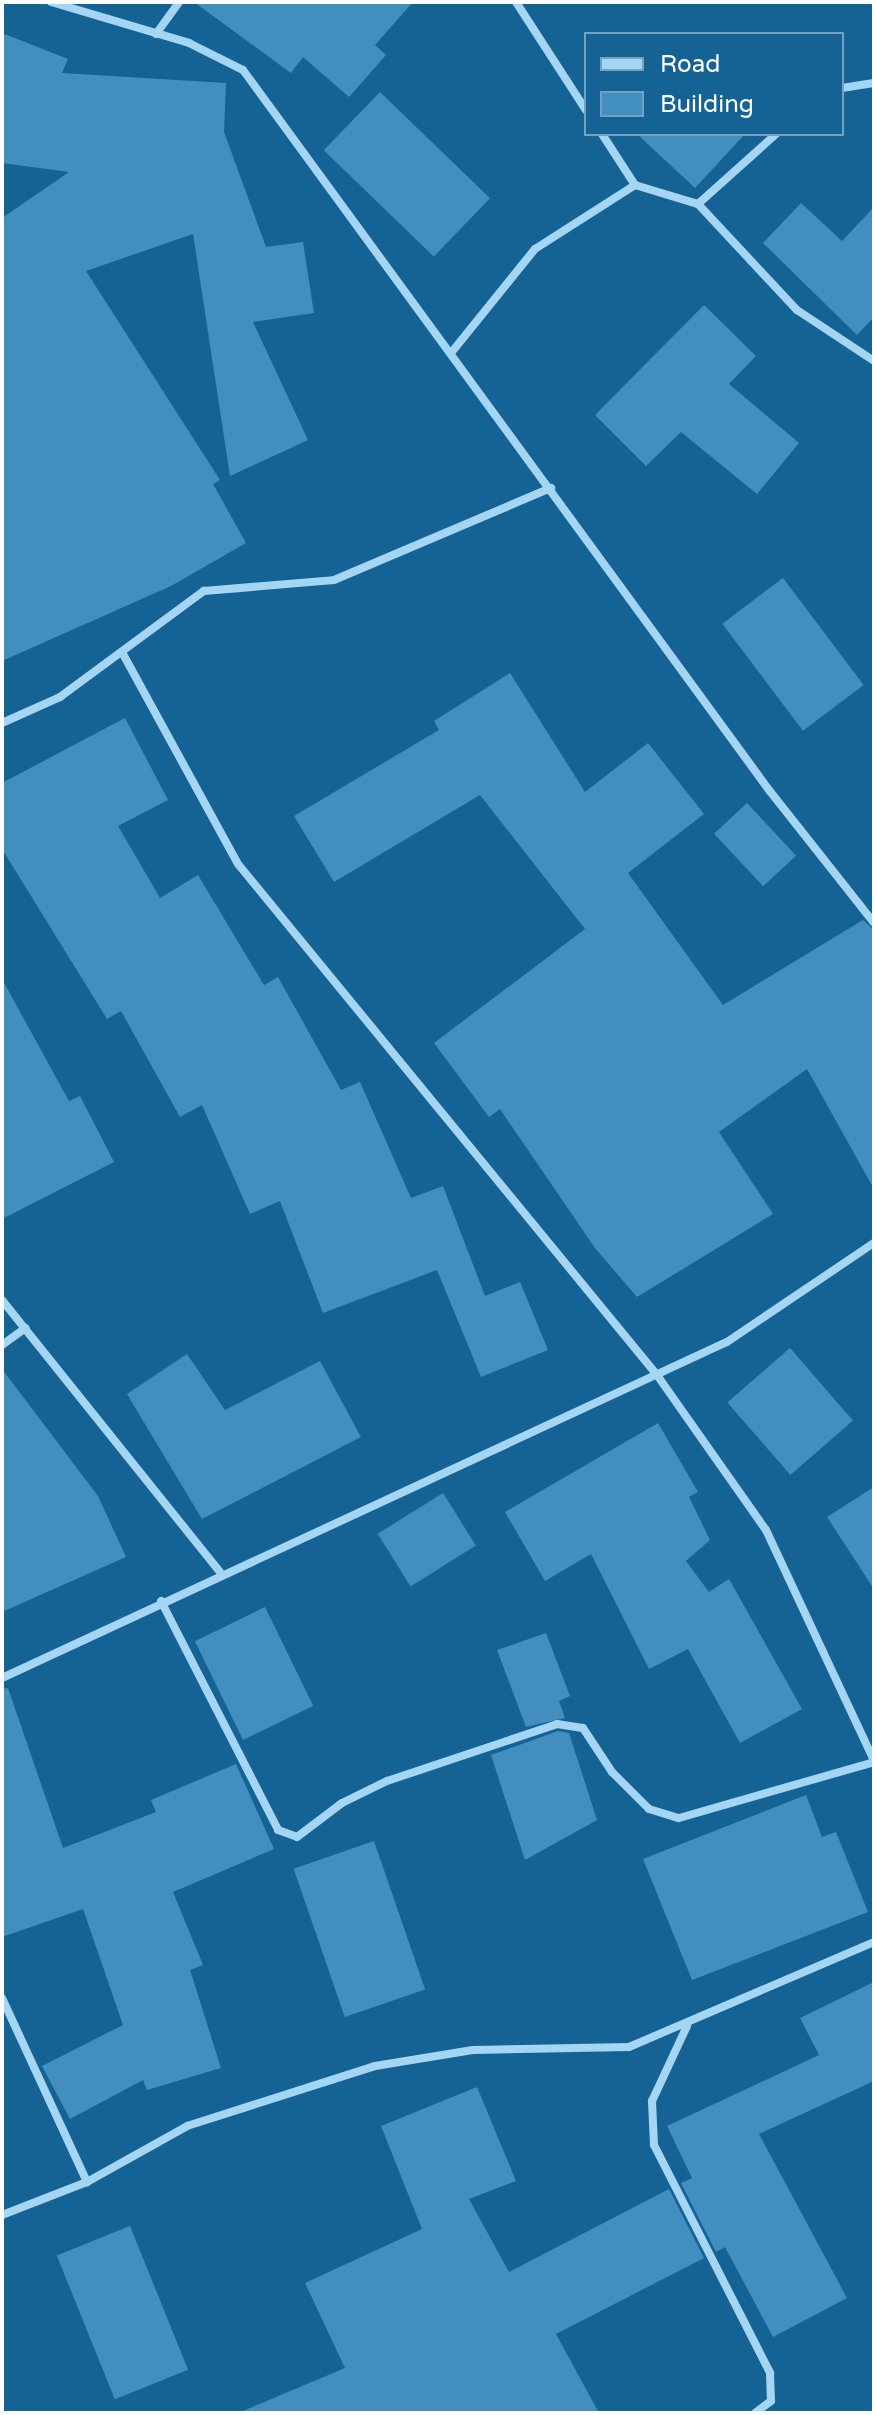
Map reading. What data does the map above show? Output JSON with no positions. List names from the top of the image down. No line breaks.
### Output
{"legend":["Road","Building"]}
